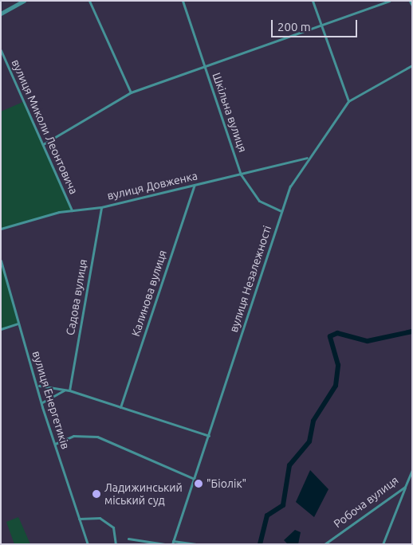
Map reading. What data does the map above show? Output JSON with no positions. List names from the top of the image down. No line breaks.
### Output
{"streets":{"street":["Шкільна вулиця","вулиця Миколи Леонтовича","вулиця Довженка","вулиця Незалежності","Калинова вулиця","Садова вулиця","вулиця Енергетиків","Робоча вулиця"]},"crossings":[["Шкільна вулиця","вулиця Довженка"],["Шкільна вулиця","вулиця Незалежності"],["вулиця Миколи Леонтовича","вулиця Довженка"],["вулиця Довженка","вулиця Незалежності"],["вулиця Довженка","Калинова вулиця"],["вулиця Довженка","Садова вулиця"]],"places":["\"Біолік\"","Ладижинський міський суд"],"scale_bar":"200 m"}
